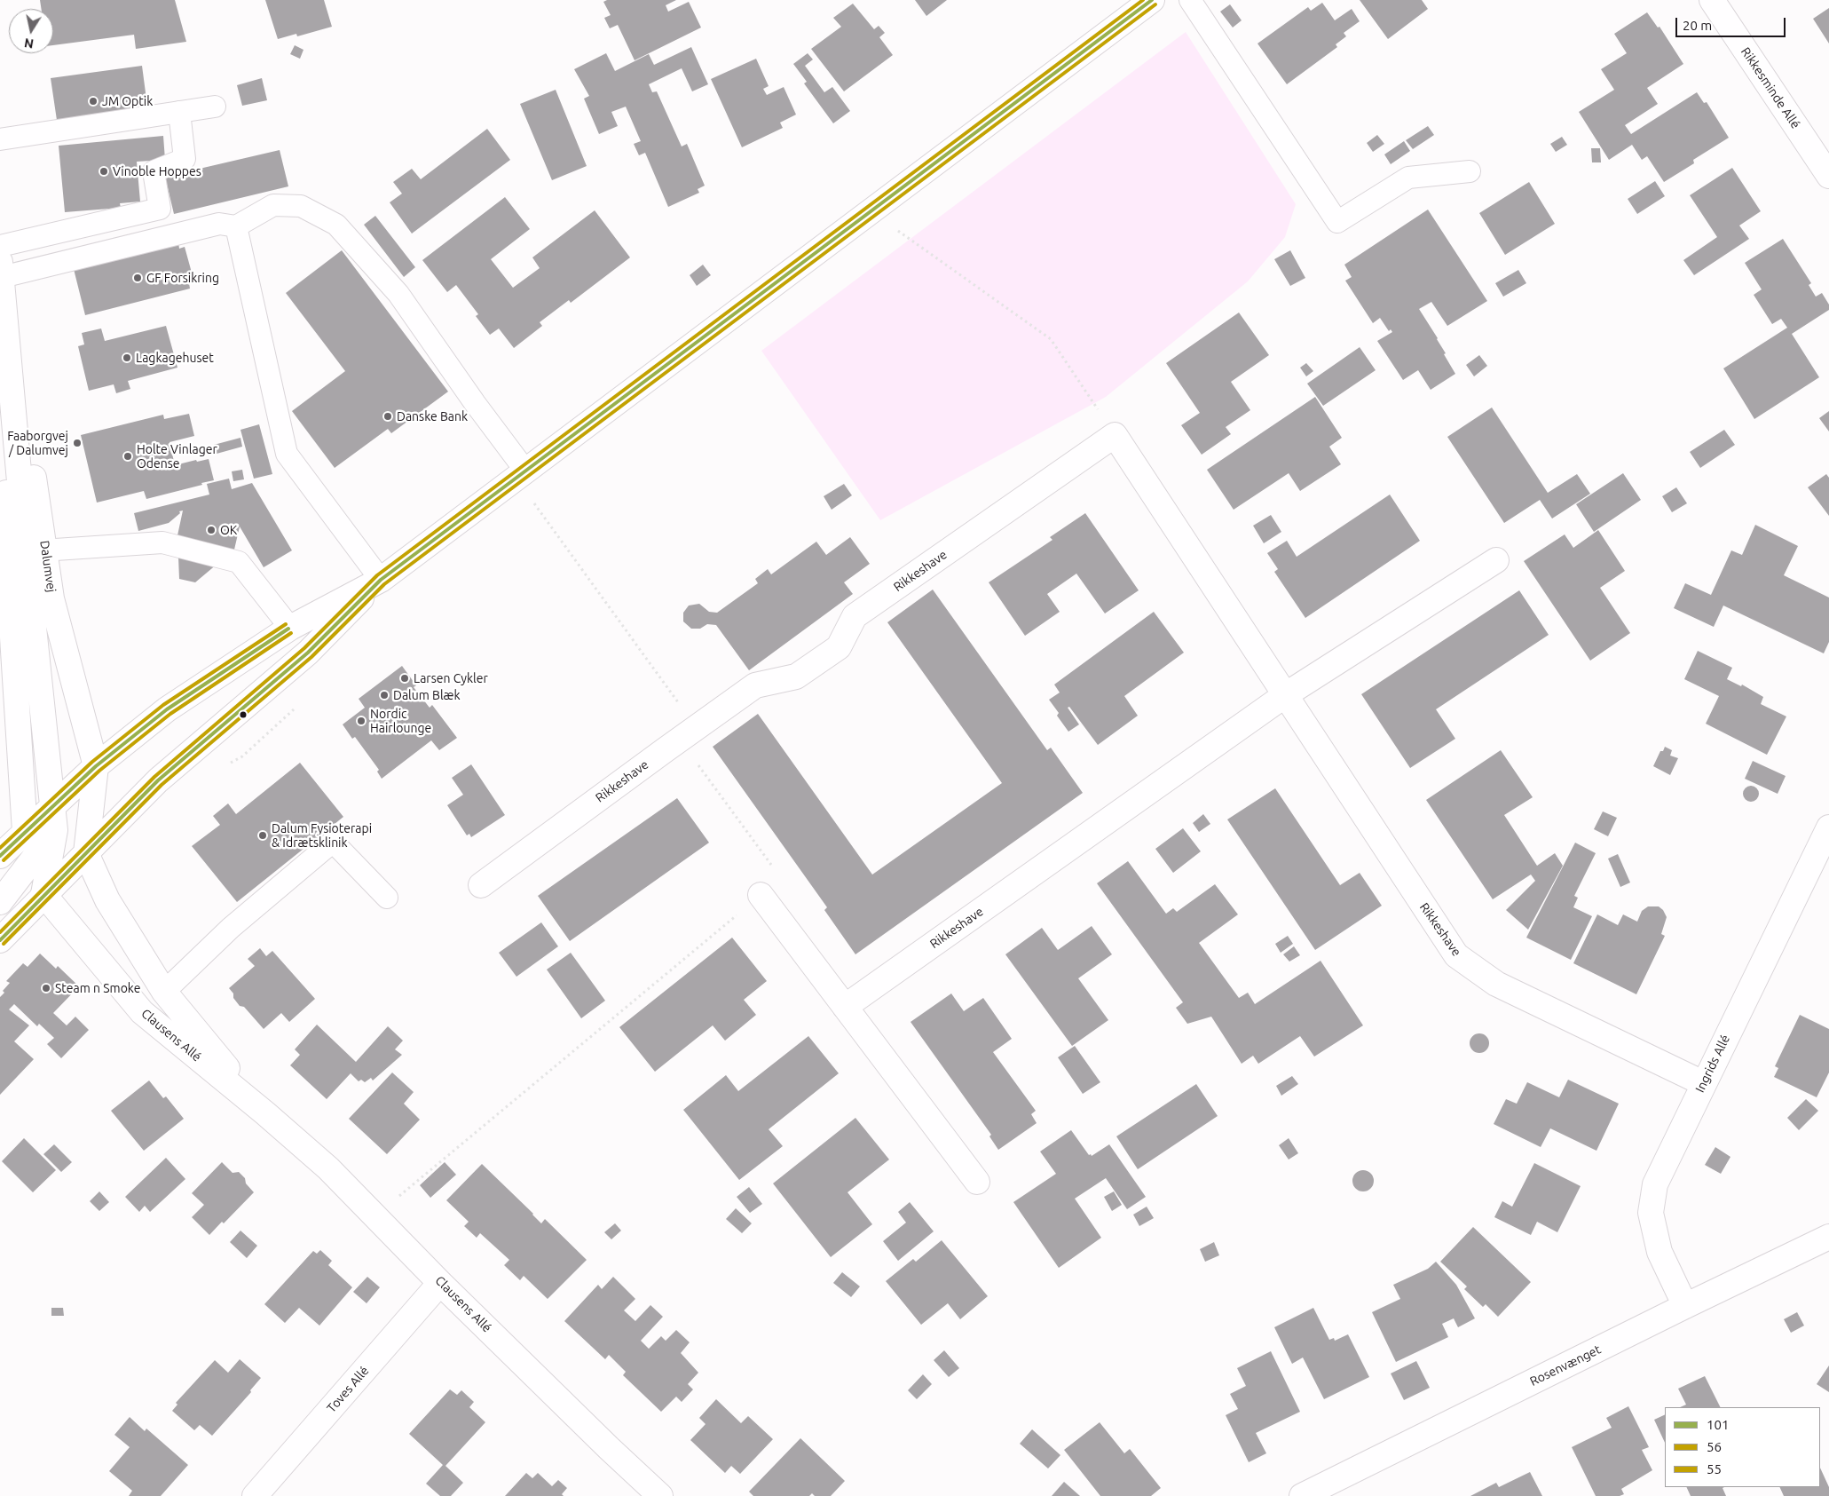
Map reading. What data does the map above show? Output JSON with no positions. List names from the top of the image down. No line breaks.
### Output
{"streets":{"street":["Rikkesminde Allé","Dalumvej","Rikkeshave","Clausens Allé","Ingrids Allé","Rosenvænget","Toves Allé"]},"crossings":[["Dalumvej","Clausens Allé"],["Rikkeshave","Ingrids Allé"],["Clausens Allé","Toves Allé"],["Ingrids Allé","Rosenvænget"]],"places":["JM Optik","Vinoble Hoppes","GF Forsikring","Lagkagehuset","Danske Bank","Faaborgvej / Dalumvej","Holte Vinlager Odense","OK","Larsen Cykler","Dalum Blæk","Nordic Hairlounge","Dalum Fysioterapi & Idrætsklinik","Steam n Smoke"],"lines":["transit line 101","transit line 55","transit line 56"],"legend":["101","56","55"],"scale_bar":"20 m","north":"bottom"}
